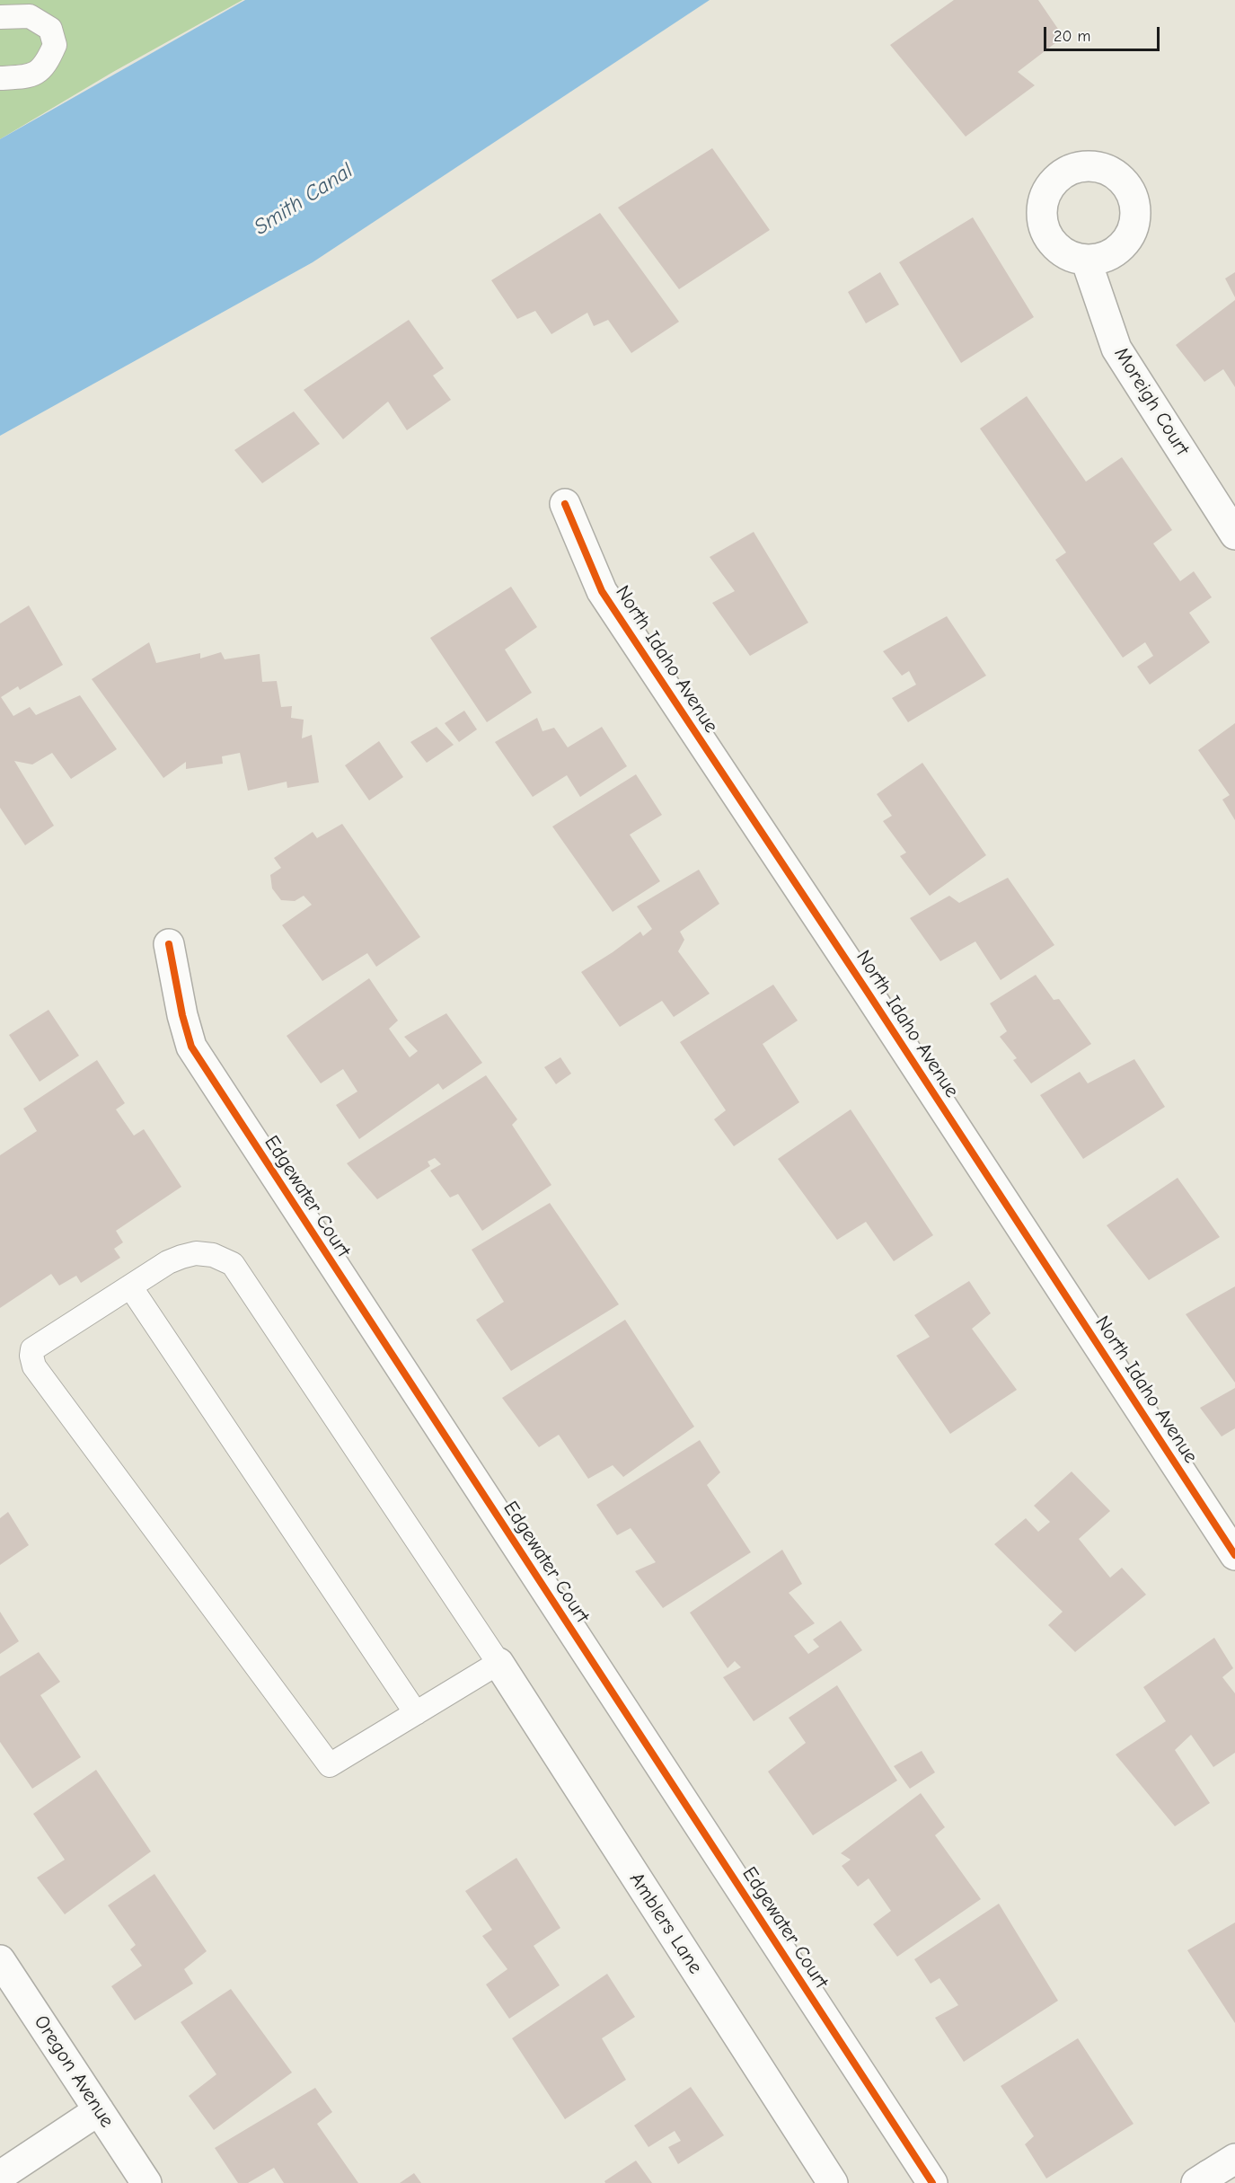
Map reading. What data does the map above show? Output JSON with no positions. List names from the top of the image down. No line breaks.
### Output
{"streets":{"street":["Moreigh Court","North Idaho Avenue","Edgewater Court","Amblers Lane","Oregon Avenue"]},"water":["Smith Canal"],"scale_bar":"20 m"}
